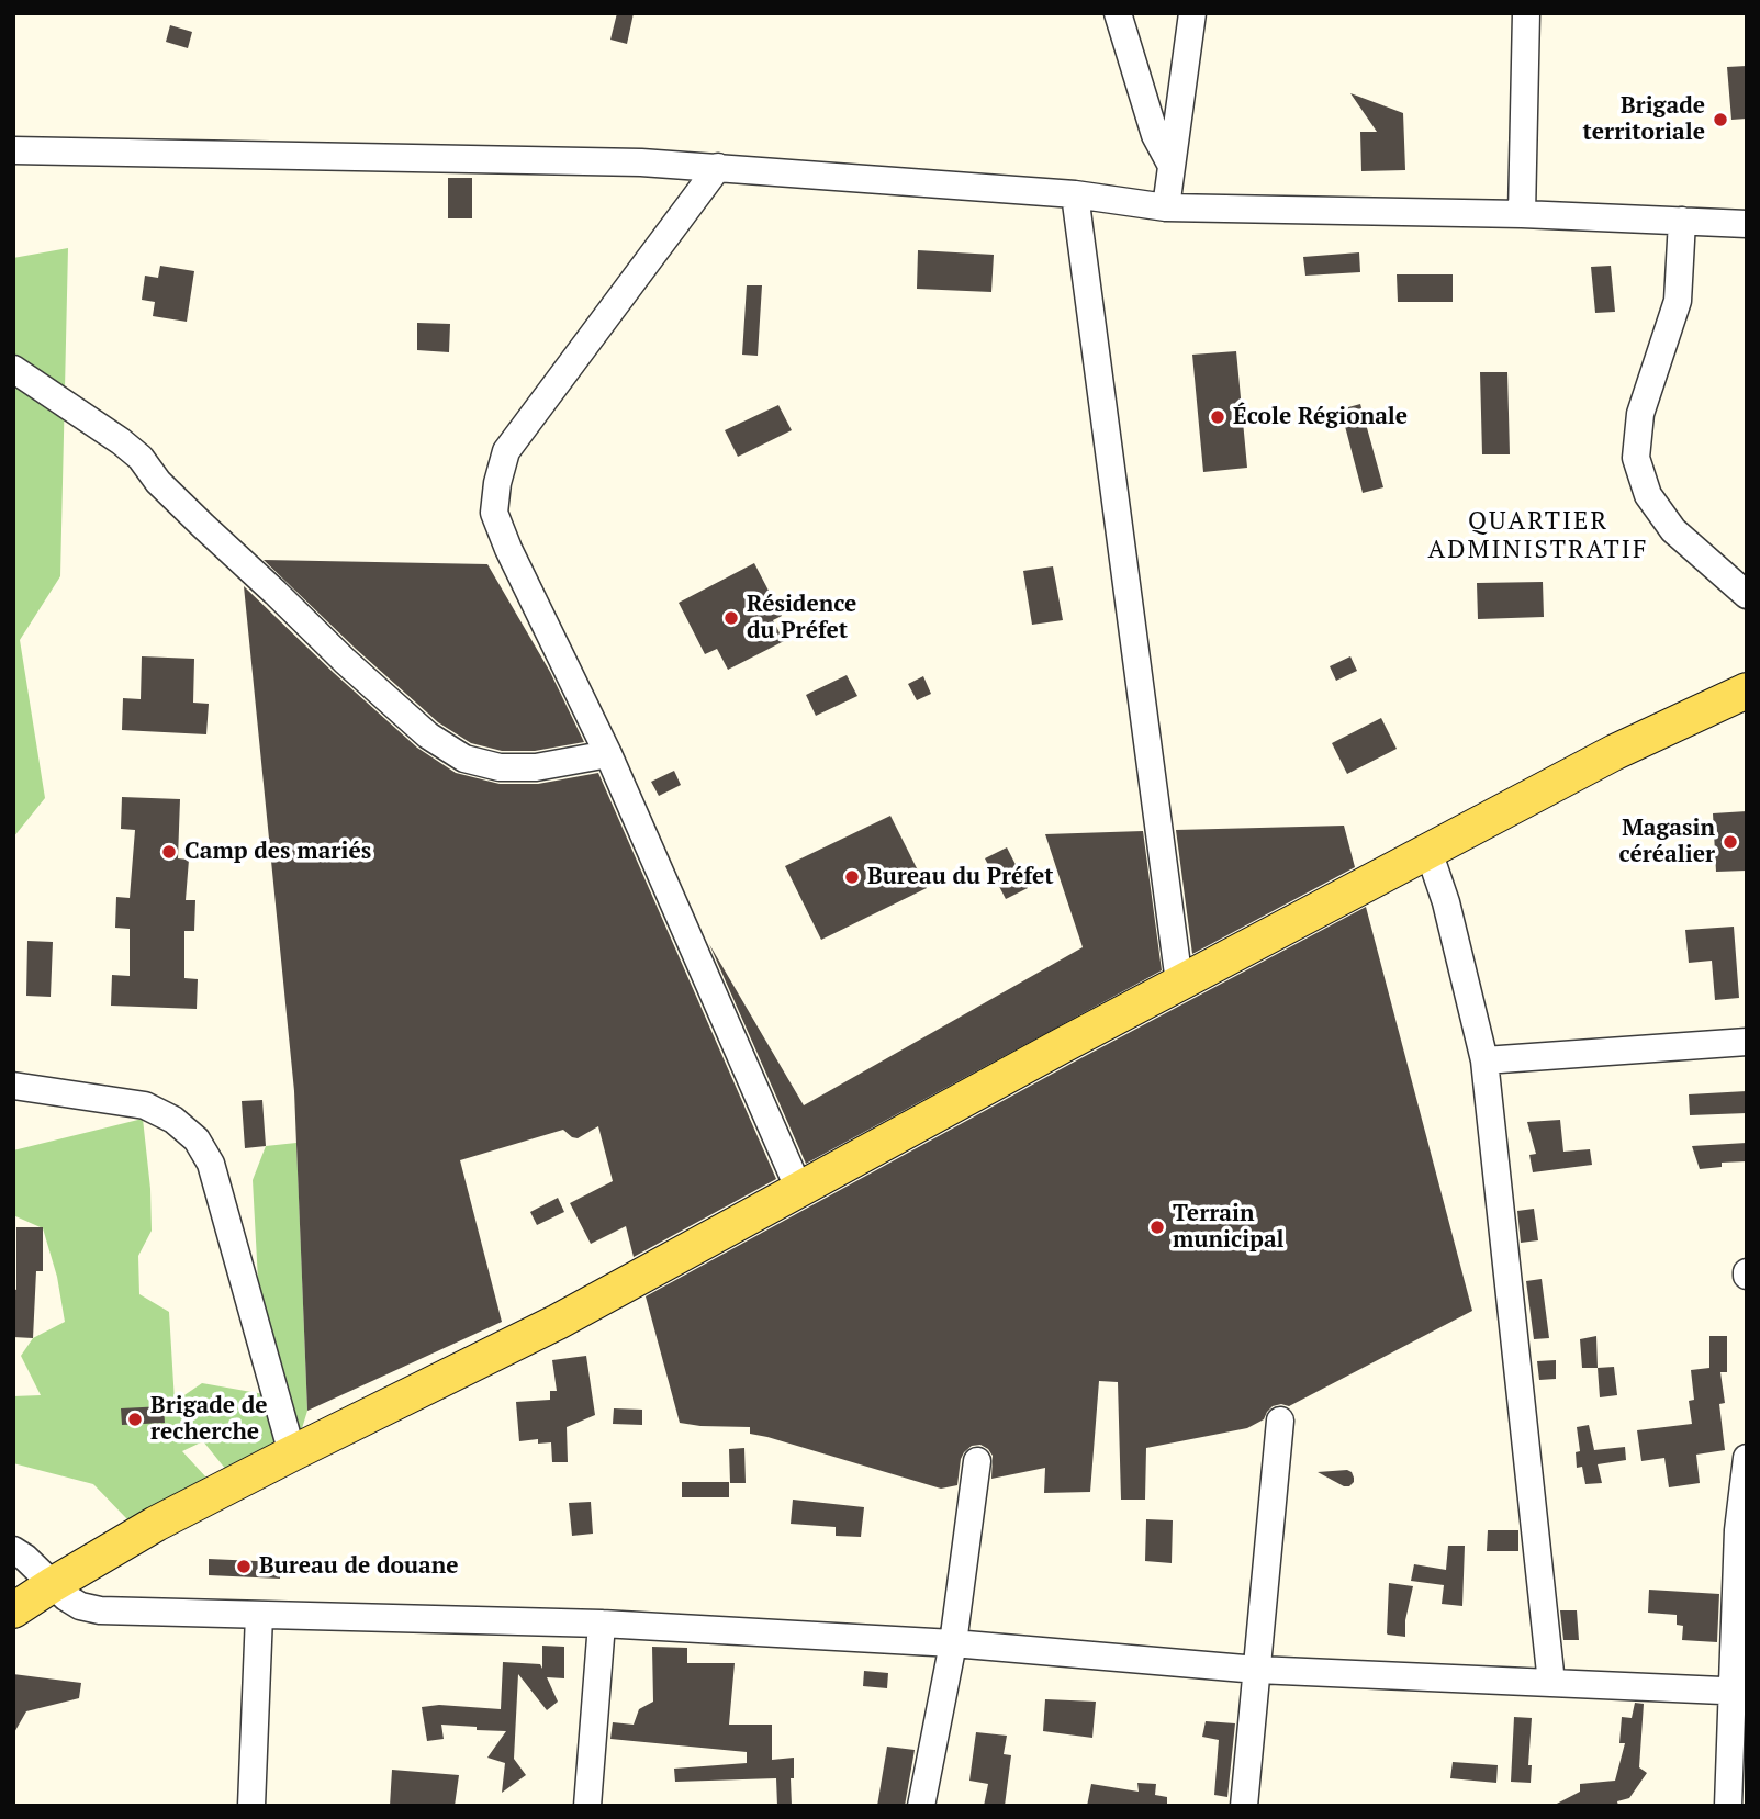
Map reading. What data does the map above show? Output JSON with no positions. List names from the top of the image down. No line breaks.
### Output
{"districts":["QUARTIER ADMINISTRATIF"],"places":["Brigade territoriale","École Régionale","Résidence du Préfet","Magasin céréalier","Camp des mariés","Bureau du Préfet","Terrain municipal","Brigade de recherche","Bureau de douane"]}
